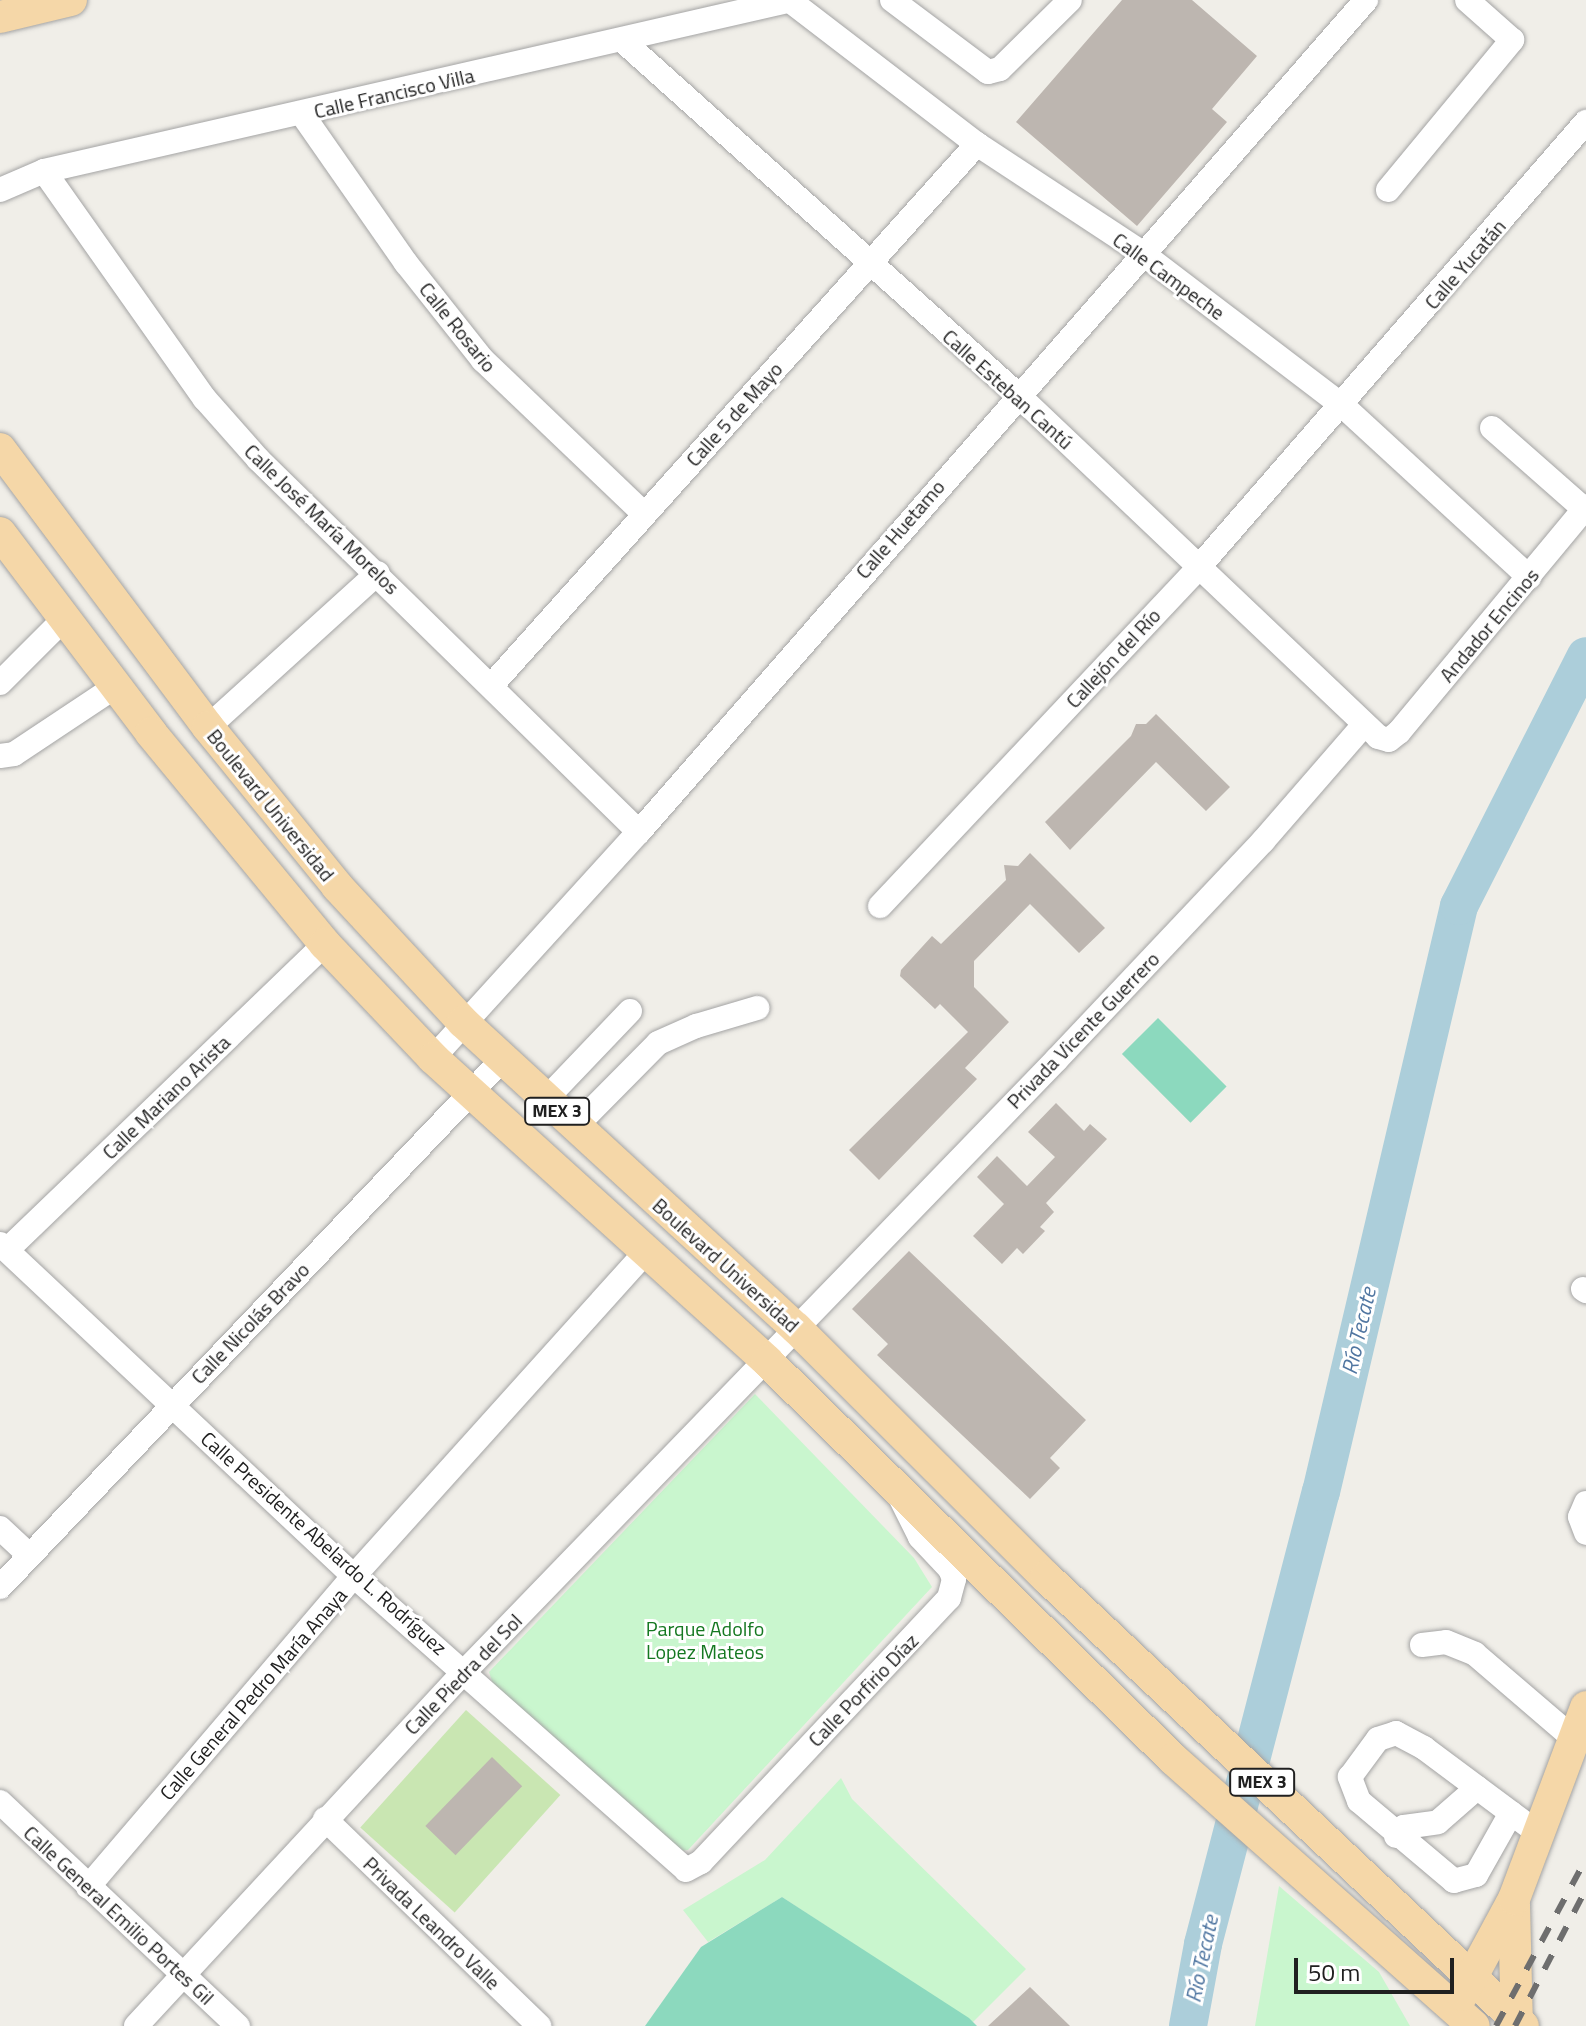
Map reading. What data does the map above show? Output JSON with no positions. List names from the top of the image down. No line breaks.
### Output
{"streets":{"main road":["Boulevard Universidad","MEX 3"],"street":["Calle Francisco Villa","Calle Yucatán","Calle Campeche","Calle Rosario","Calle Esteban Cantú","Calle 5 de Mayo","Calle José María Morelos","Calle Huetamo","Andador Encinos","Callejón del Río","Privada Vicente Guerrero","Calle Mariano Arista","Calle Nicolás Bravo","Calle Presidente Abelardo L. Rodríguez","Calle Piedra del Sol","Calle Porfirio Díaz","Calle General Pedro María Anaya","Calle General Emilio Portes Gil","Privada Leandro Valle"]},"crossings":[["Calle Francisco Villa","Calle Campeche"],["Calle Francisco Villa","Calle Rosario"],["Calle Francisco Villa","Calle Esteban Cantú"],["Calle Francisco Villa","Calle José María Morelos"],["Calle Yucatán","Calle Campeche"],["Calle Yucatán","Callejón del Río"],["Calle Campeche","Calle 5 de Mayo"],["Calle Campeche","Calle Huetamo"],["Calle Campeche","Andador Encinos"],["Calle Campeche","Callejón del Río"],["Calle Rosario","Calle 5 de Mayo"],["Calle Esteban Cantú","Calle 5 de Mayo"],["Calle Esteban Cantú","Calle Huetamo"],["Calle Esteban Cantú","Andador Encinos"],["Calle Esteban Cantú","Callejón del Río"],["Calle Esteban Cantú","Privada Vicente Guerrero"],["Calle 5 de Mayo","Calle José María Morelos"],["Calle José María Morelos","Calle Huetamo"],["Calle Huetamo","Boulevard Universidad"],["Calle Huetamo","MEX 3"],["Boulevard Universidad","Privada Vicente Guerrero"],["Boulevard Universidad","Calle Nicolás Bravo"],["Boulevard Universidad","Calle Piedra del Sol"],["Privada Vicente Guerrero","Calle Piedra del Sol"],["Calle Mariano Arista","MEX 3"],["Calle Mariano Arista","Calle Presidente Abelardo L. Rodríguez"],["MEX 3","Calle Nicolás Bravo"],["MEX 3","Calle Piedra del Sol"],["MEX 3","Calle Porfirio Díaz"],["MEX 3","Calle General Pedro María Anaya"],["Calle Nicolás Bravo","Calle Presidente Abelardo L. Rodríguez"],["Calle Presidente Abelardo L. Rodríguez","Calle Piedra del Sol"],["Calle Presidente Abelardo L. Rodríguez","Calle Porfirio Díaz"],["Calle Presidente Abelardo L. Rodríguez","Calle General Pedro María Anaya"],["Calle Piedra del Sol","Calle General Emilio Portes Gil"],["Calle Piedra del Sol","Privada Leandro Valle"],["Calle General Pedro María Anaya","Calle General Emilio Portes Gil"]],"water":["Río Tecate"],"parks":["Parque Adolfo Lopez Mateos"],"scale_bar":"50 m"}
